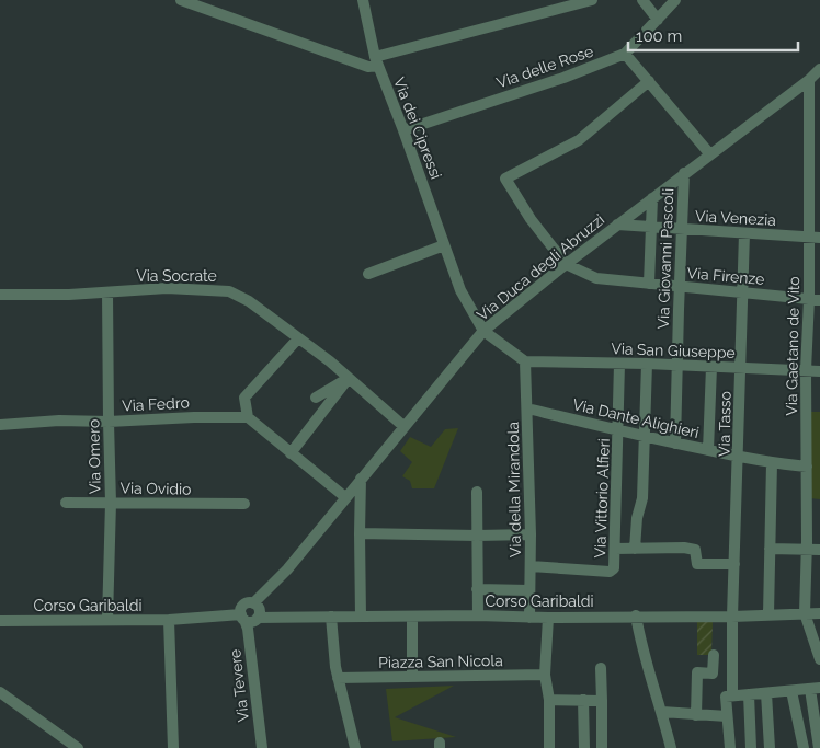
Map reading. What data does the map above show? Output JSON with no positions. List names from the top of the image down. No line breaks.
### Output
{"streets":{"street":["Via delle Rose","Via dei Cipressi","Via Venezia","Via Giovanni Pascoli","Via Duca degli Abruzzi","Via Socrate","Via Firenze","Via Gaetano de Vito","Via San Giuseppe","Via Fedro","Via Dante Alighieri","Via Tasso","Via Omero","Via Ovidio","Via della Mirandola","Via Vittorio Alfieri","Corso Garibaldi","Piazza San Nicola","Via Tevere"]},"crossings":[["Via delle Rose","Via dei Cipressi"],["Via dei Cipressi","Via Duca degli Abruzzi"],["Via Venezia","Via Giovanni Pascoli"],["Via Venezia","Via Duca degli Abruzzi"],["Via Venezia","Via Gaetano de Vito"],["Via Venezia","Via Tasso"],["Via Giovanni Pascoli","Via Duca degli Abruzzi"],["Via Giovanni Pascoli","Via Firenze"],["Via Giovanni Pascoli","Via San Giuseppe"],["Via Giovanni Pascoli","Via Dante Alighieri"],["Via Duca degli Abruzzi","Via Socrate"],["Via Duca degli Abruzzi","Via Firenze"],["Via Duca degli Abruzzi","Via Gaetano de Vito"],["Via Duca degli Abruzzi","Corso Garibaldi"],["Via Duca degli Abruzzi","Via Tevere"],["Via Socrate","Via Omero"],["Via Firenze","Via Gaetano de Vito"],["Via Firenze","Via Tasso"],["Via Gaetano de Vito","Via San Giuseppe"],["Via Gaetano de Vito","Via Dante Alighieri"],["Via Gaetano de Vito","Corso Garibaldi"],["Via San Giuseppe","Via Tasso"],["Via San Giuseppe","Via della Mirandola"],["Via San Giuseppe","Via Vittorio Alfieri"],["Via Fedro","Via Omero"],["Via Dante Alighieri","Via Tasso"],["Via Dante Alighieri","Via della Mirandola"],["Via Dante Alighieri","Via Vittorio Alfieri"],["Via Tasso","Corso Garibaldi"],["Via Omero","Via Ovidio"],["Via Omero","Corso Garibaldi"],["Via della Mirandola","Via Vittorio Alfieri"],["Via della Mirandola","Corso Garibaldi"],["Corso Garibaldi","Via Tevere"]],"scale_bar":"100 m"}
